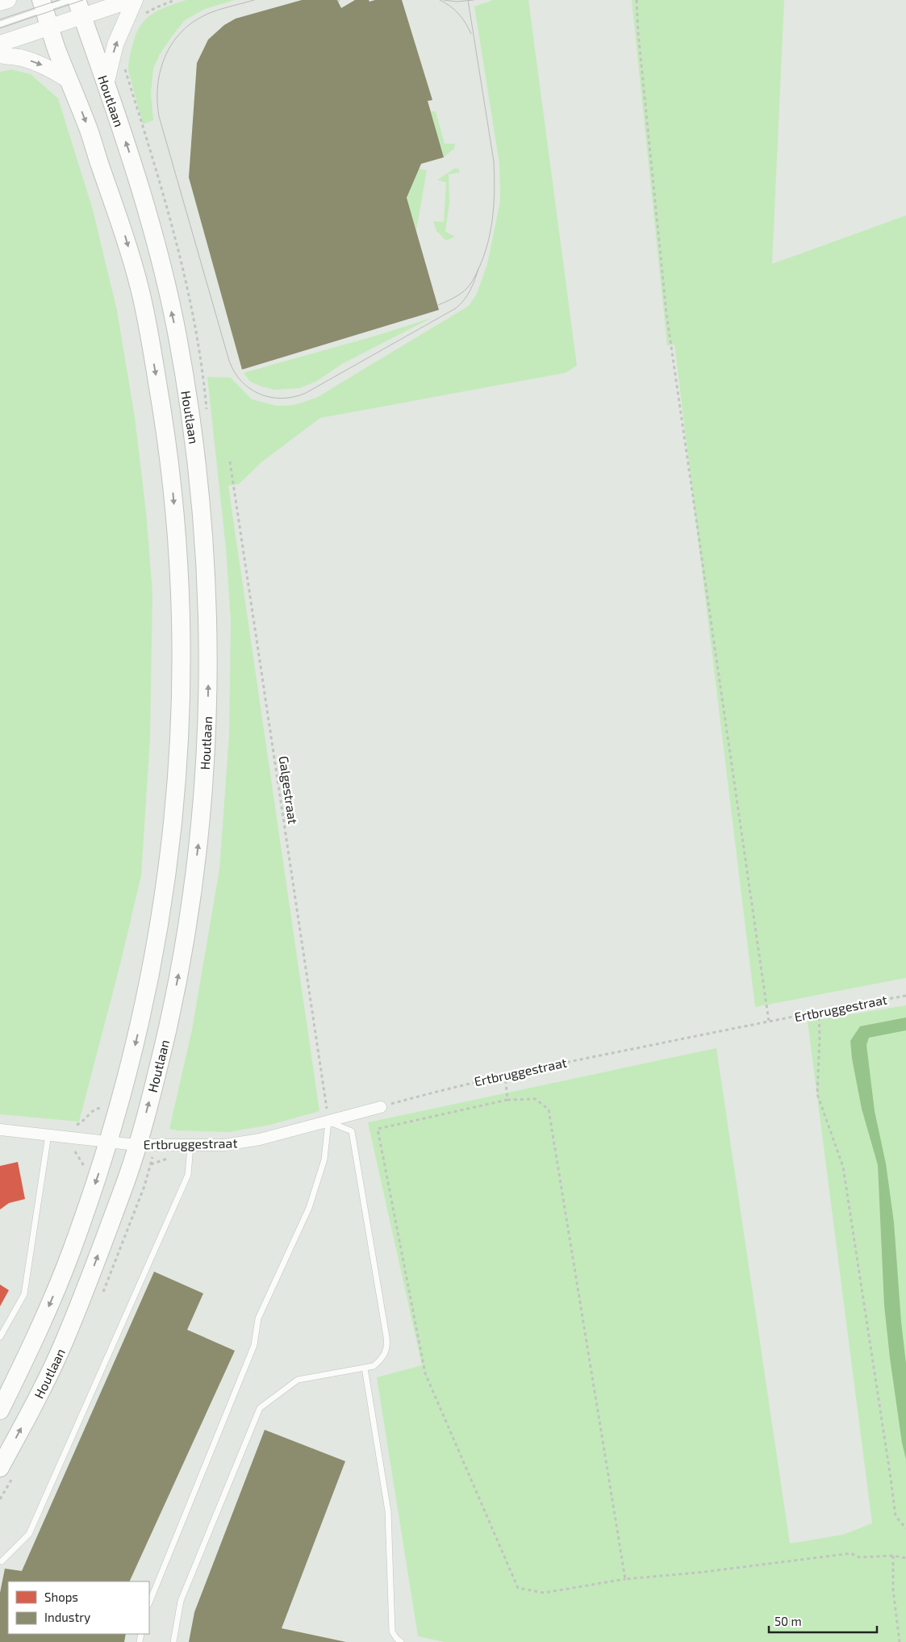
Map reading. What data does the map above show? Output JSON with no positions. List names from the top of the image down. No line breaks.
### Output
{"streets":{"main road":["Houtlaan"],"street":["Ertbruggestraat"],"path":["Galgestraat"]},"crossings":[["Houtlaan","Ertbruggestraat"],["Galgestraat","Ertbruggestraat"]],"legend":["Shops","Industry"],"scale_bar":"50 m"}
